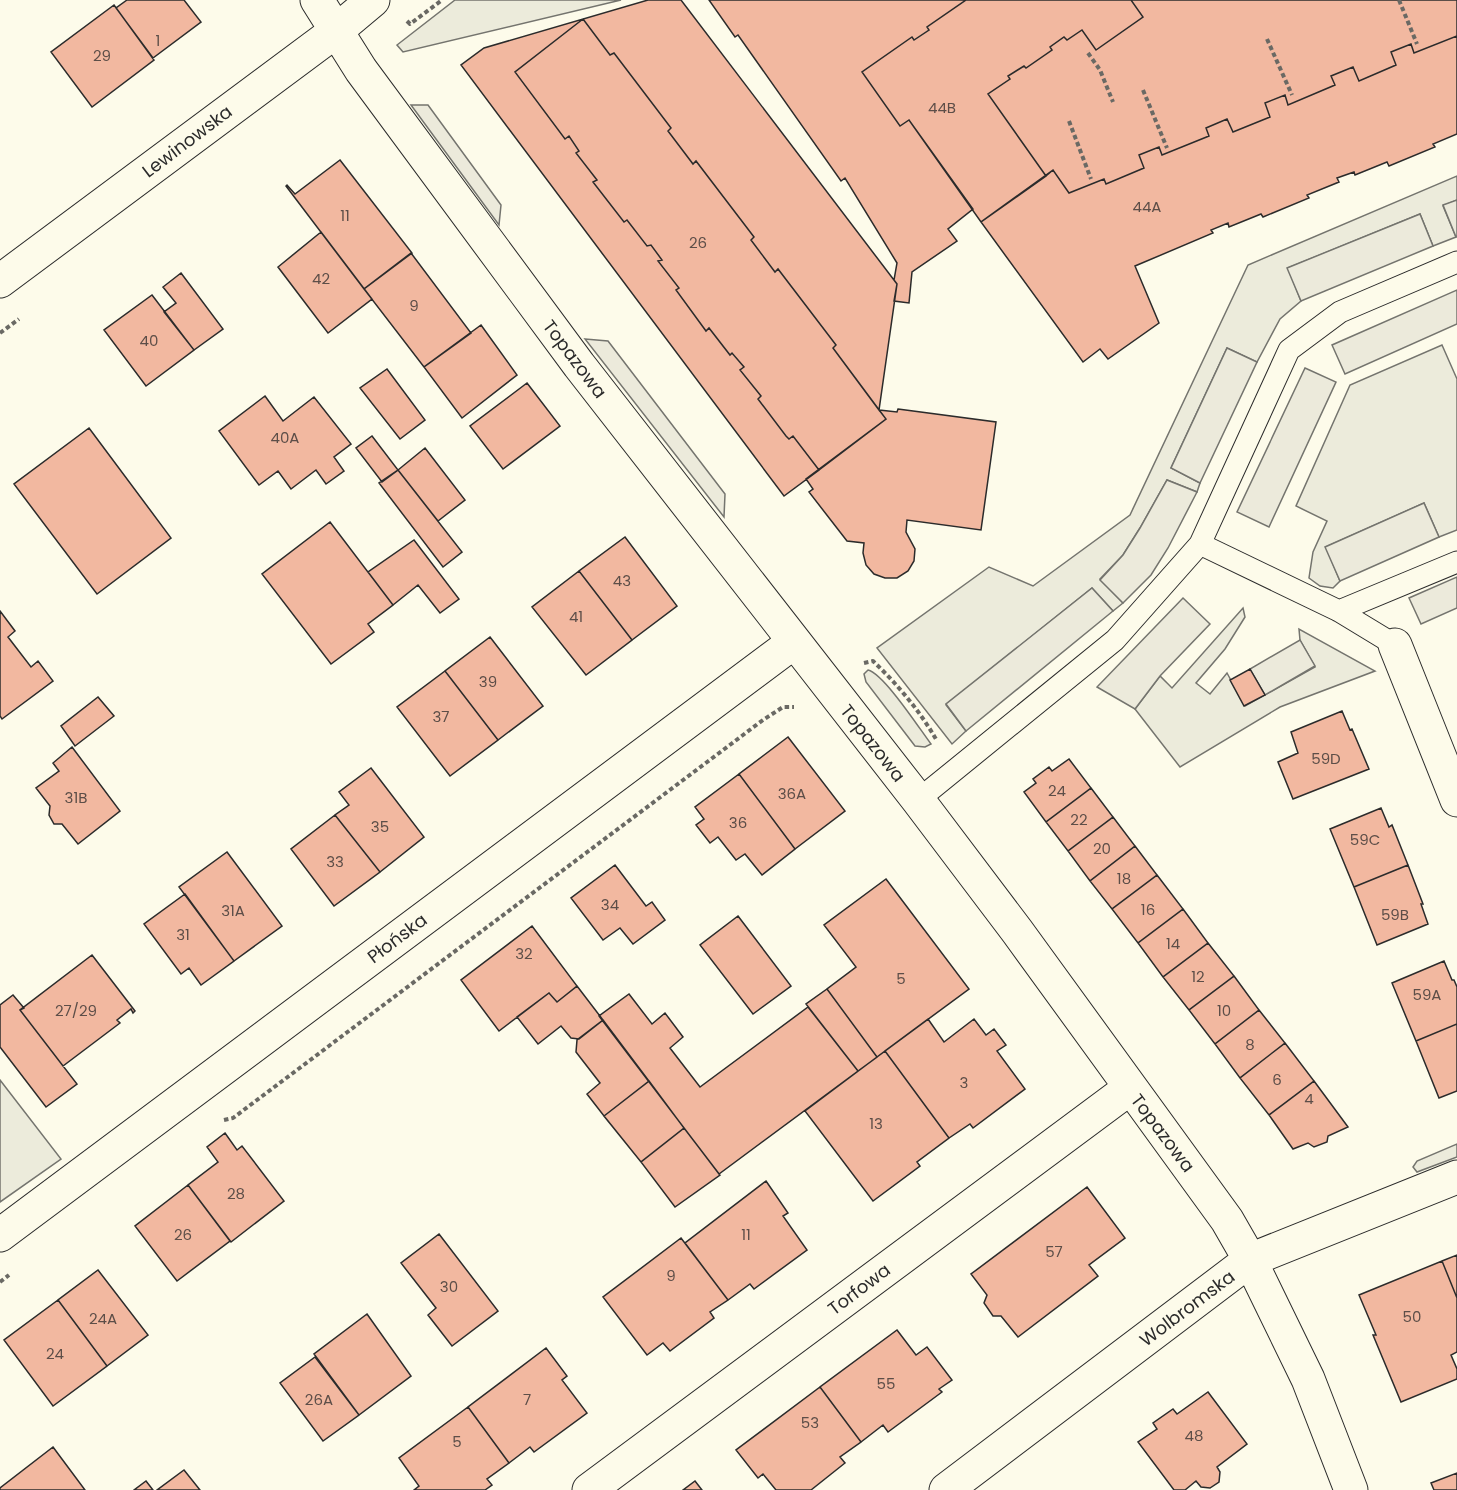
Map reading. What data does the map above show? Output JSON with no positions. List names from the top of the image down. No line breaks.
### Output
{"streets":{"street":["Lewinowska","Topazowa","Płońska","Torfowa","Wolbromska"]},"crossings":[["Lewinowska","Topazowa"],["Topazowa","Płońska"],["Topazowa","Torfowa"],["Topazowa","Wolbromska"]],"house_numbers":["1","29","44B","44A","11","26","42","9","40","40A","43","41","39","37","59D","24","36A","31B","22","36","35","59C","20","33","18","34","16","31A","59B","31","14","32","12","5","59A","27/29","10","8","6","3","4","13","28","26","11","57","9","30","50","24A","24","55","26A","7","53","48","5"]}
